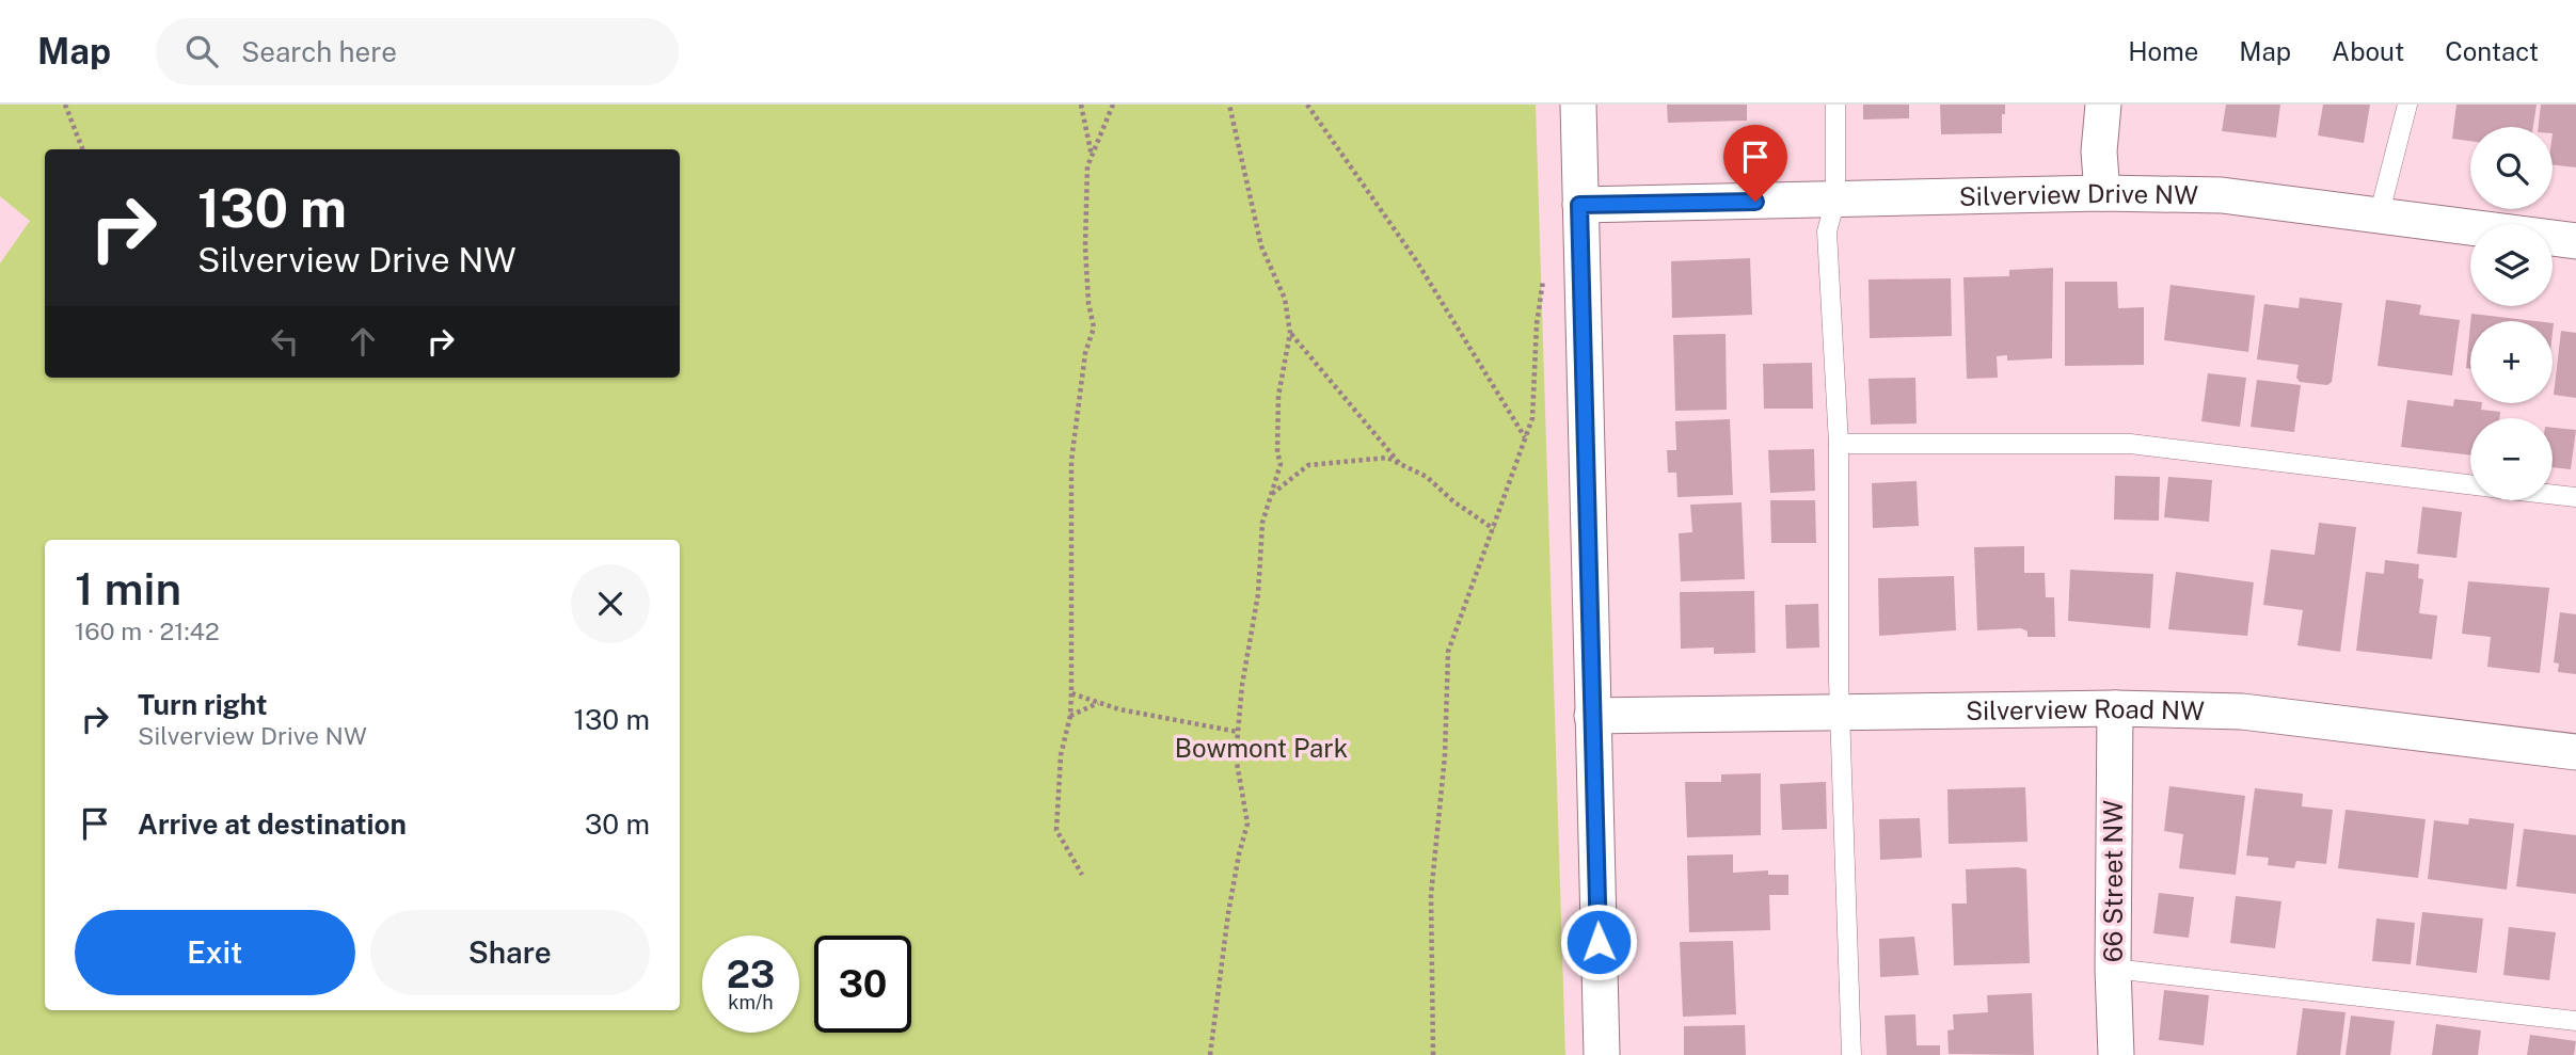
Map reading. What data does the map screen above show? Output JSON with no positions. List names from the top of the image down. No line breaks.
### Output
{"streets":{"street":["Silverview Drive NW","Silverview Road NW","66 Street NW"]},"crossings":[["Silverview Road NW","66 Street NW"]],"parks":["Bowmont Park"],"page":{"header":"Map","search":"Search here","nav":["Home","Map","About","Contact"],"map_buttons":["+","−"],"turn":["130 m","Silverview Drive NW"],"heading":["1 min","160 m · 21:42"],"list":[{"name":"Turn right","note":"Silverview Drive NW","value":"130 m"},{"name":"Arrive at destination","value":"30 m"}],"buttons":["Exit","Share"],"speed":"23 km/h","limit":"30"}}
